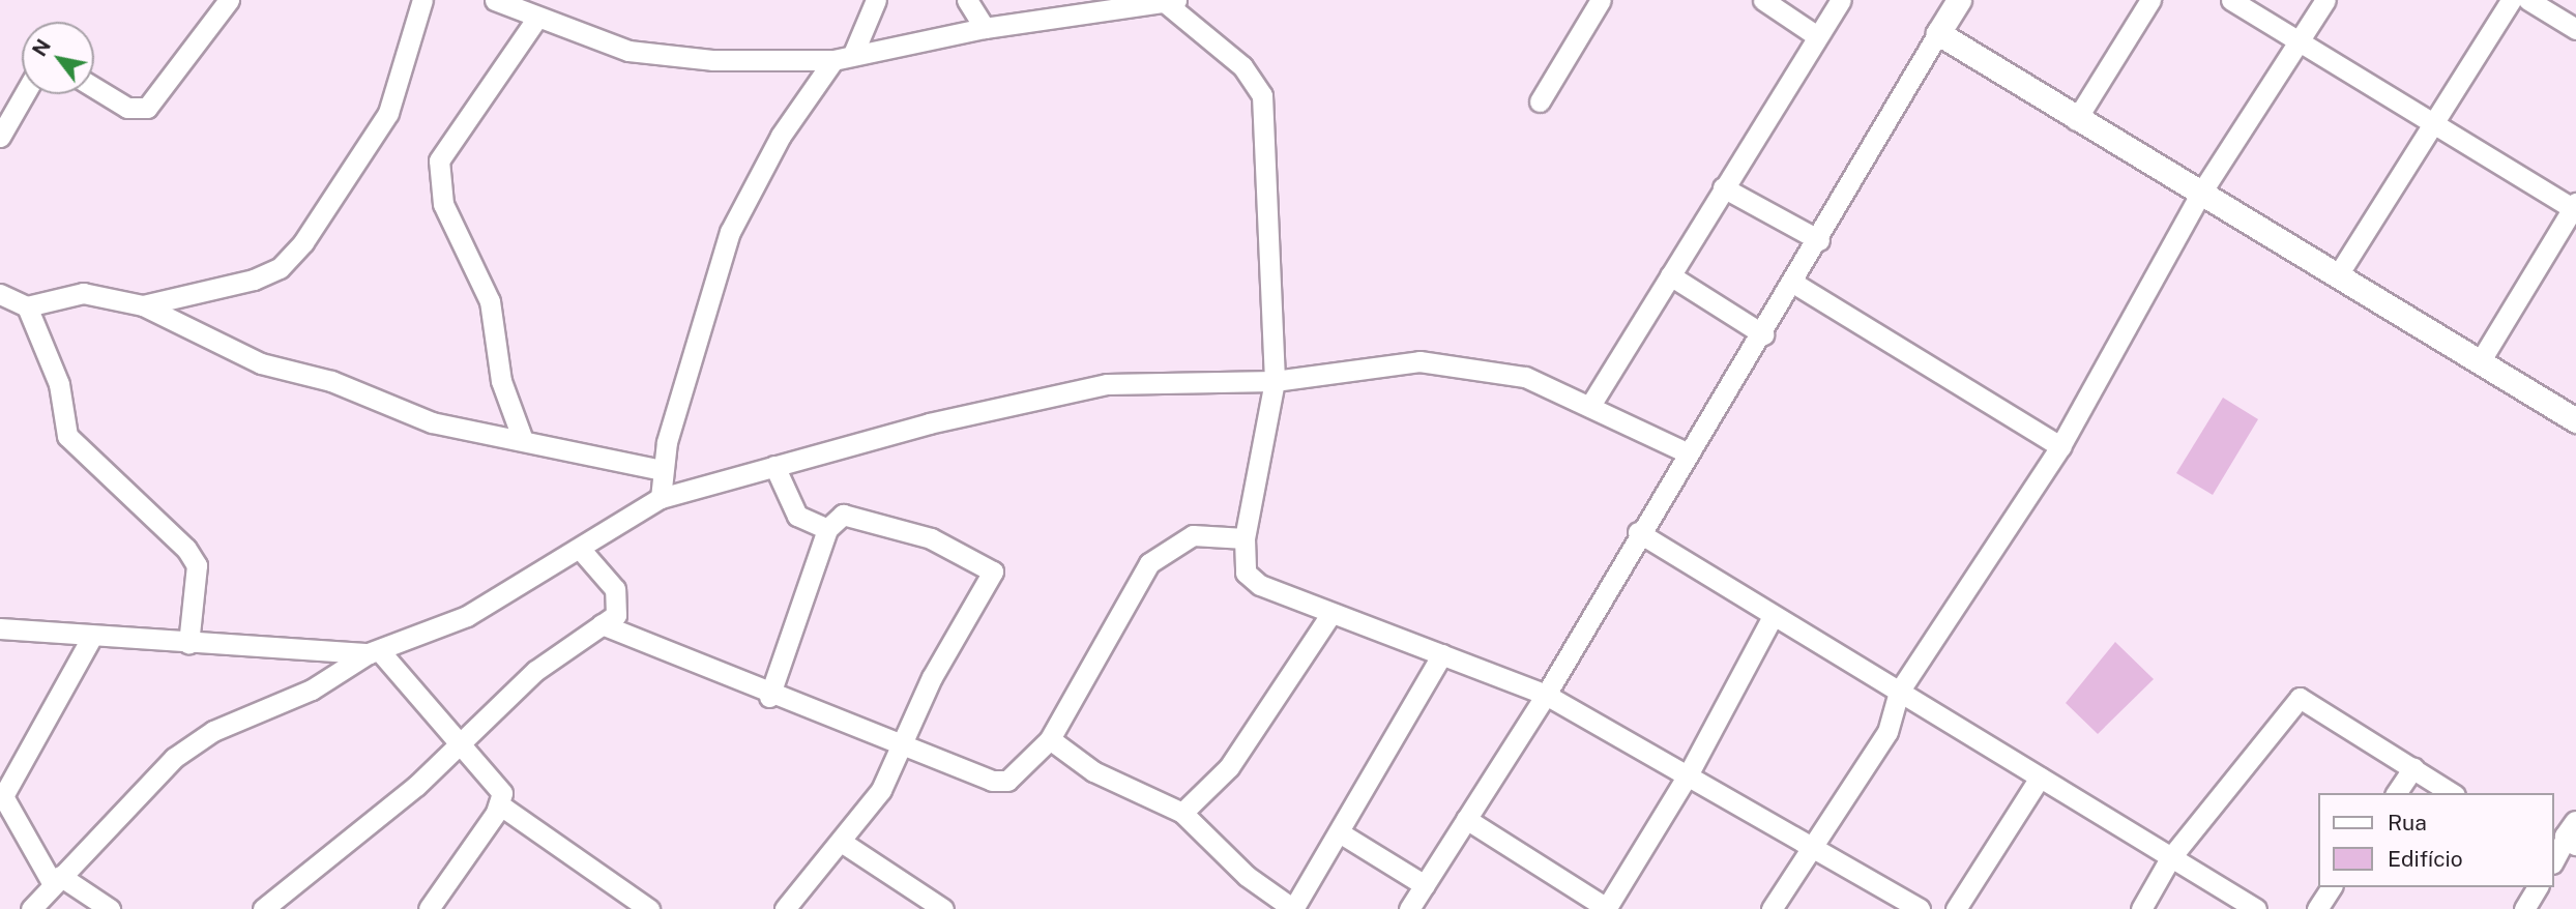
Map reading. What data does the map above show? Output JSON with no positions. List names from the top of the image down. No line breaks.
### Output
{"legend":["Rua","Edifício"],"north":"top left"}
